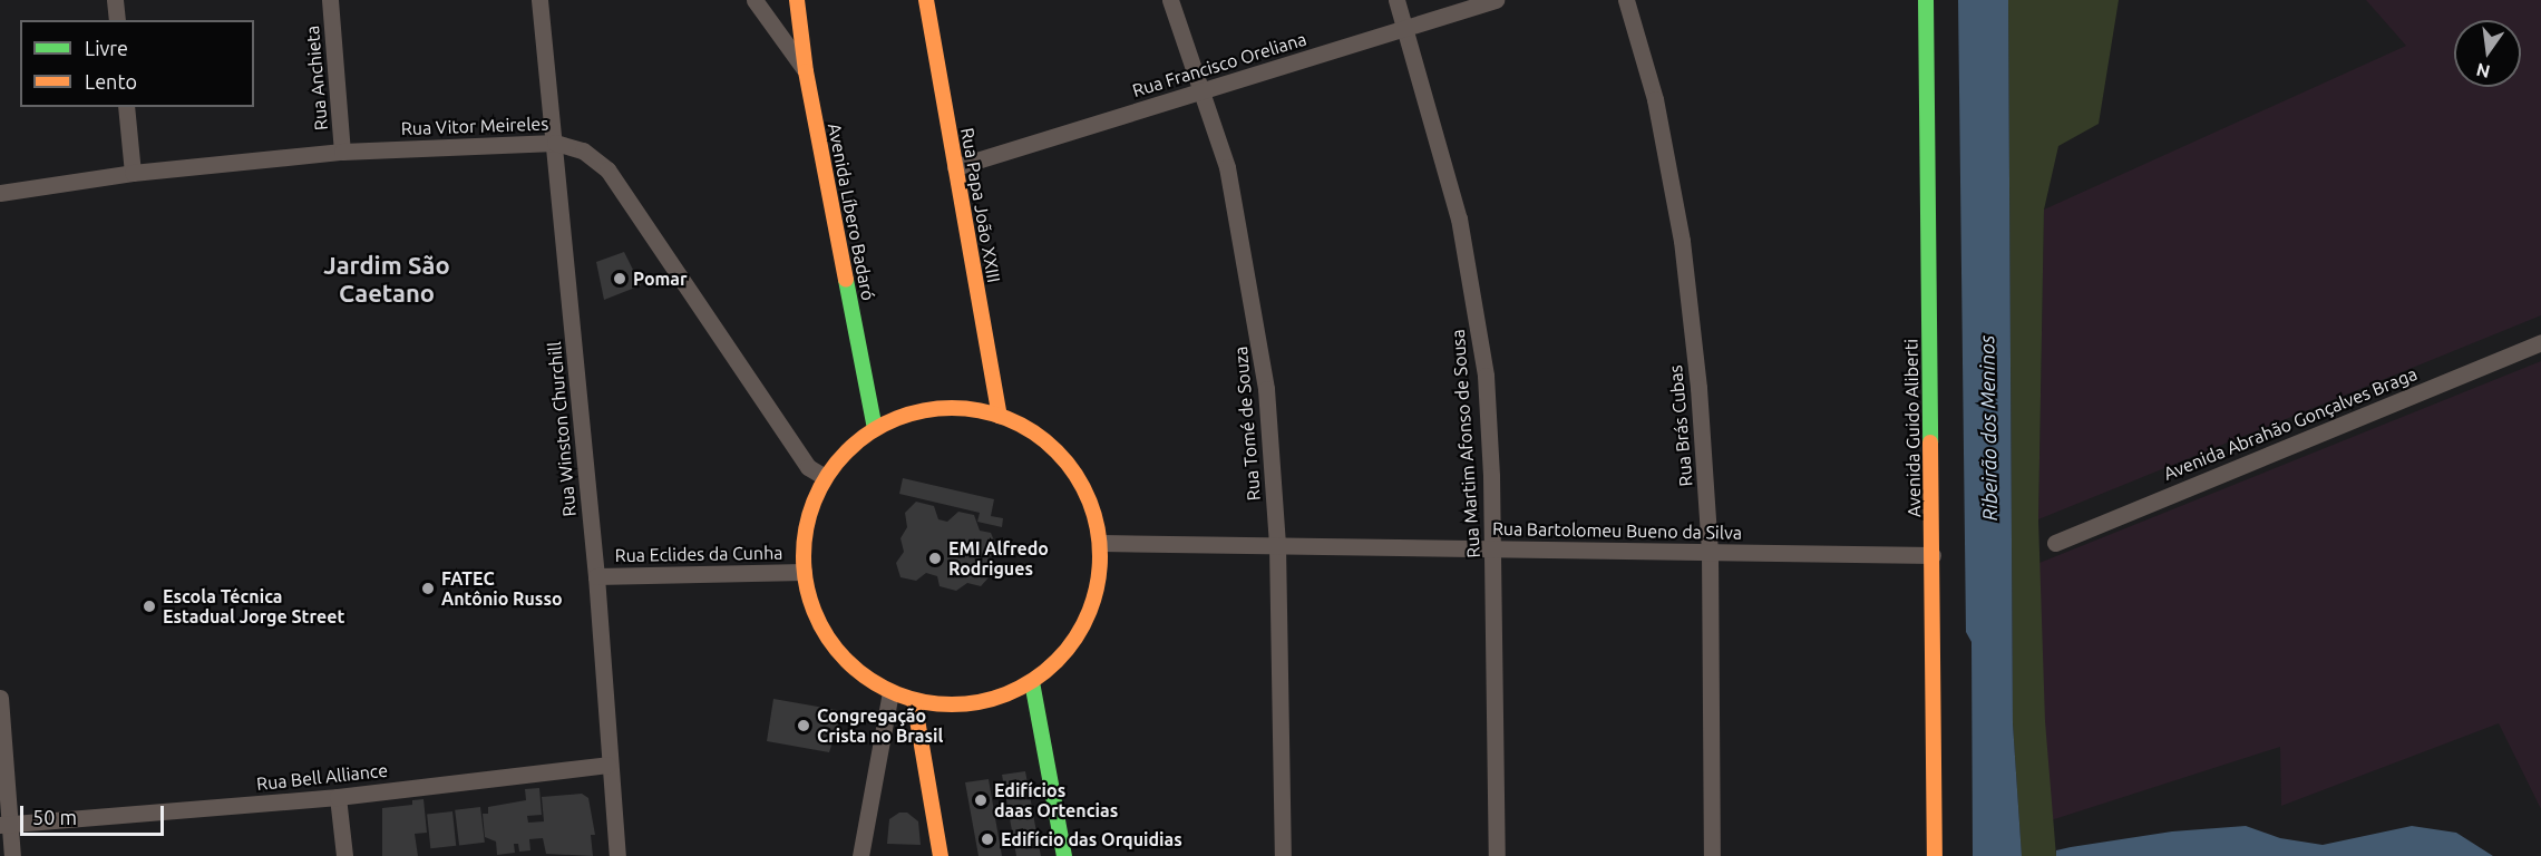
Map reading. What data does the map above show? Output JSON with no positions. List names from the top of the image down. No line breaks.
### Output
{"streets":{"street":["Rua Francisco Oreliana","Rua Anchieta","Rua Vitor Meireles","Rua Papa João XXIII","Avenida Líbero Badaró","Rua Tomé de Souza","Avenida Abrahão Gonçalves Braga","Rua Brás Cubas","Avenida Guido Aliberti","Rua Winston Churchill","Rua Martim Afonso de Sousa","Rua Bartolomeu Bueno da Silva","Rua Eclides da Cunha","Rua Bell Alliance"]},"crossings":[["Rua Francisco Oreliana","Rua Papa João XXIII"],["Rua Francisco Oreliana","Rua Tomé de Souza"],["Rua Francisco Oreliana","Rua Martim Afonso de Sousa"],["Rua Anchieta","Rua Vitor Meireles"],["Rua Vitor Meireles","Rua Winston Churchill"],["Rua Tomé de Souza","Rua Bartolomeu Bueno da Silva"],["Rua Brás Cubas","Rua Bartolomeu Bueno da Silva"],["Avenida Guido Aliberti","Rua Bartolomeu Bueno da Silva"],["Rua Winston Churchill","Rua Eclides da Cunha"],["Rua Winston Churchill","Rua Bell Alliance"],["Rua Martim Afonso de Sousa","Rua Bartolomeu Bueno da Silva"]],"districts":["Jardim São Caetano"],"water":["Ribeirão dos Meninos"],"places":["Pomar","EMI Alfredo Rodrigues","FATEC Antônio Russo","Escola Técnica Estadual Jorge Street","Congregação Crista no Brasil","Edifícios daas Ortencias","Edifício das Orquidias"],"legend":["Livre","Lento"],"scale_bar":"50 m","north":"bottom"}
